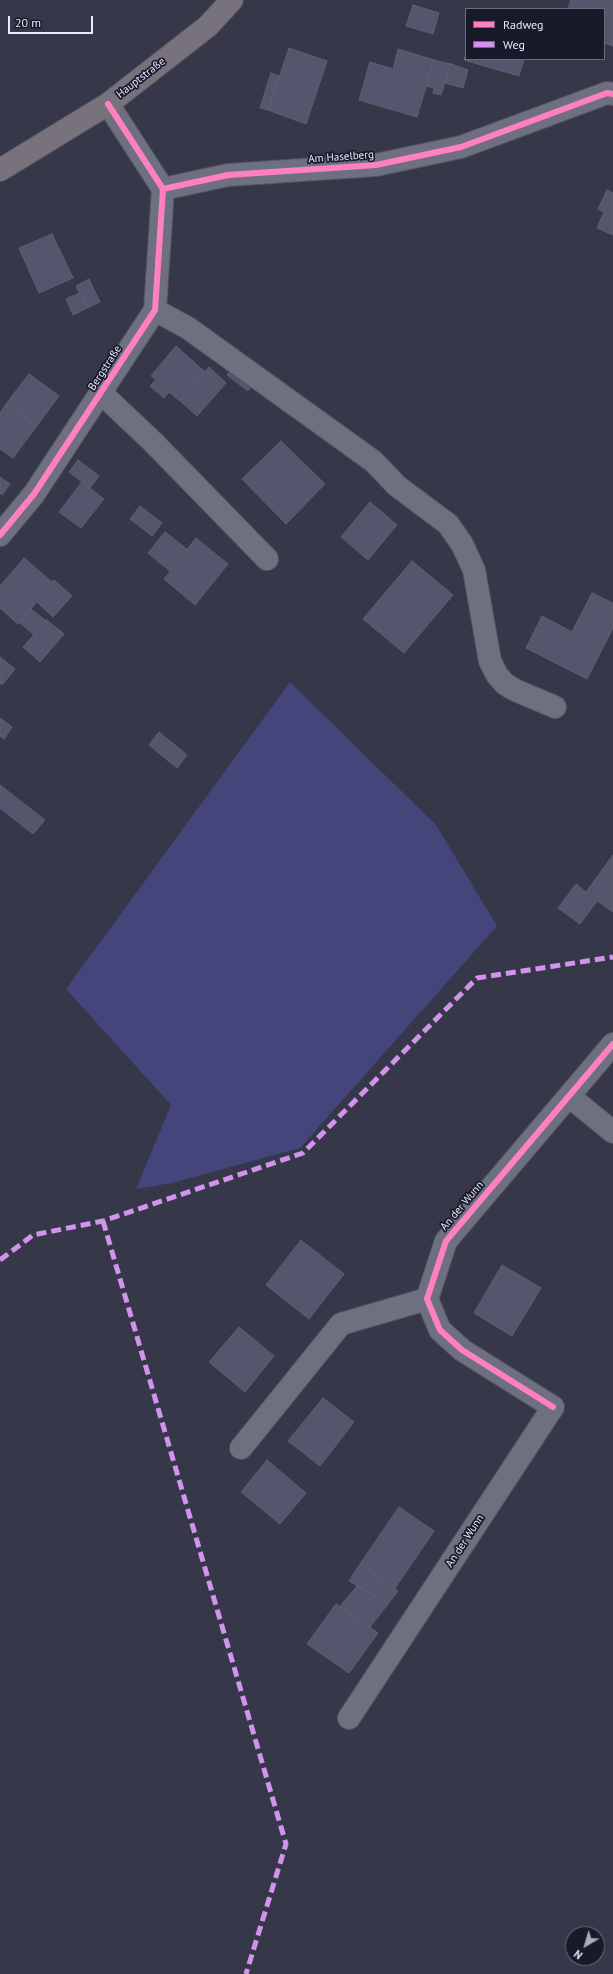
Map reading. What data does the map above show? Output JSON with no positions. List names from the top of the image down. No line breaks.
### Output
{"streets":{"main road":["Hauptstraße"],"street":["Am Haselberg","Bergstraße","An der Wunn"]},"crossings":[["Am Haselberg","Bergstraße"]],"legend":["Radweg","Weg"],"scale_bar":"20 m","north":"bottom left"}
